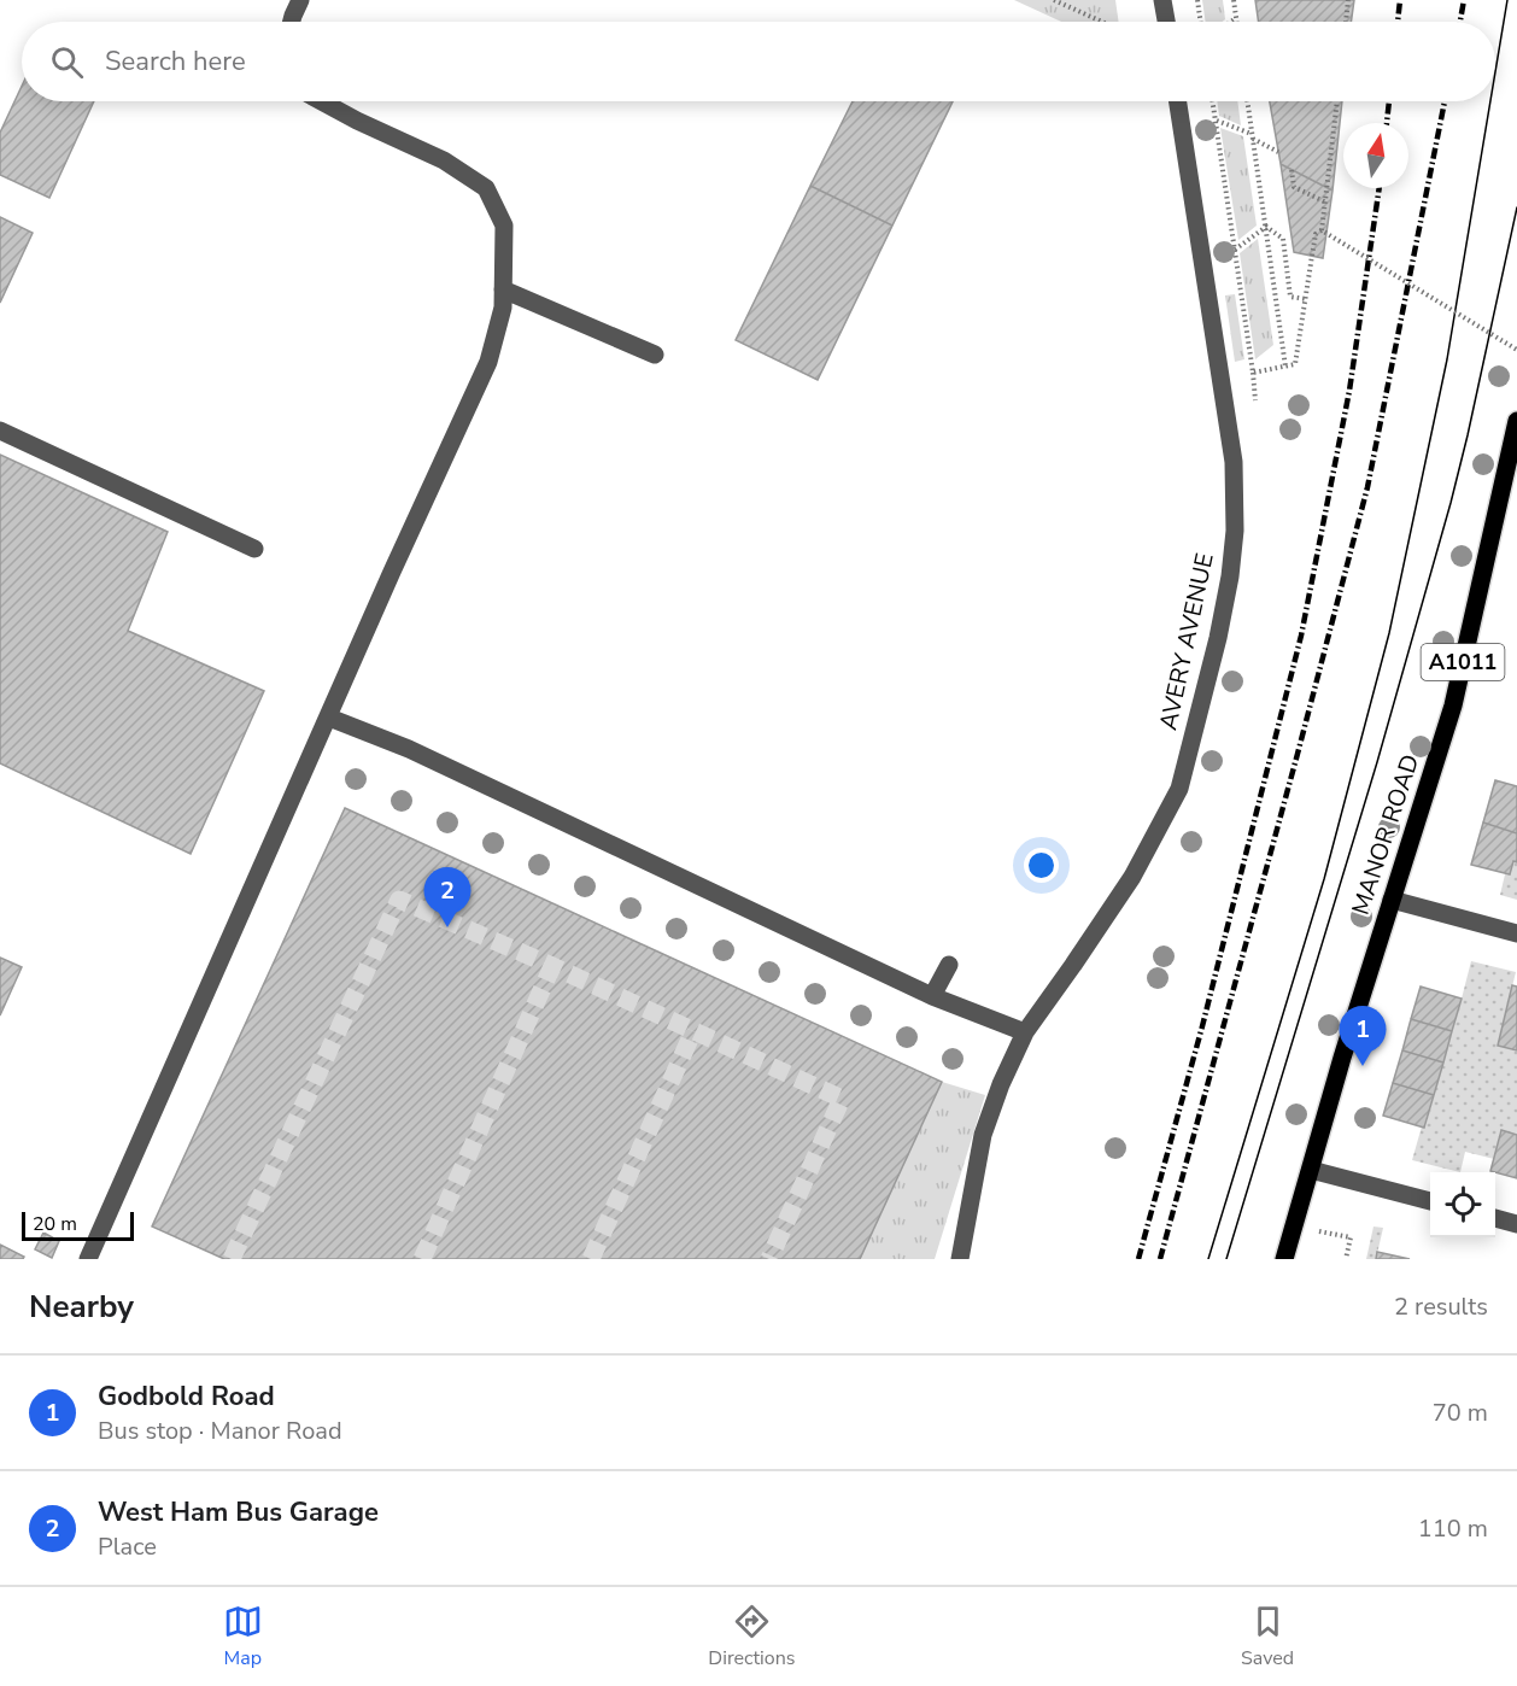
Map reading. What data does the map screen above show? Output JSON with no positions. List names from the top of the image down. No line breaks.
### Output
{"streets":{"main road":["A1011","MANOR ROAD"],"street":["AVERY AVENUE"]},"scale_bar":"20 m","north":"top","page":{"search":"Search here","pins":["2","1"],"scale":"20 m","heading":["Nearby","2 results"],"list":[{"mark":"1","name":"Godbold Road","note":"Bus stop · Manor Road","value":"70 m"},{"mark":"2","name":"West Ham Bus Garage","note":"Place","value":"110 m"}],"nav":["Map","Directions","Saved"]}}
